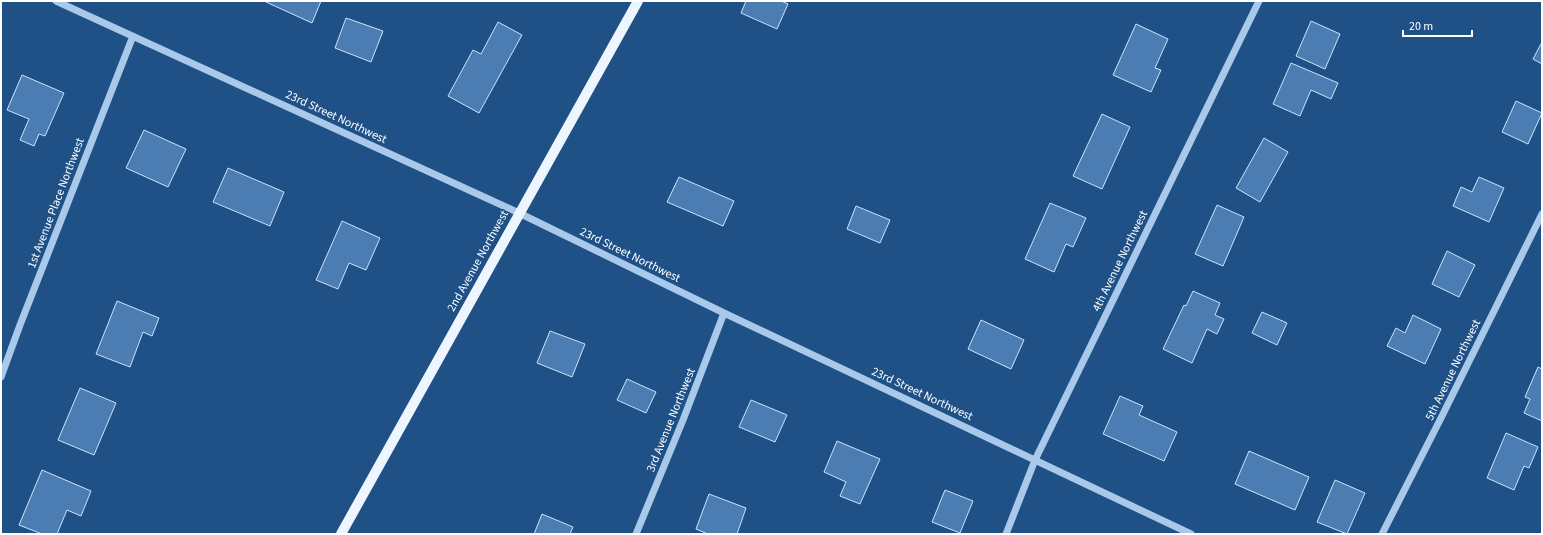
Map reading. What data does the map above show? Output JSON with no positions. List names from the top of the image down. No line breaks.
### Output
{"streets":{"main road":["2nd Avenue Northwest"],"street":["23rd Street Northwest","1st Avenue Place Northwest","4th Avenue Northwest","5th Avenue Northwest","3rd Avenue Northwest"]},"crossings":[["23rd Street Northwest","1st Avenue Place Northwest"],["23rd Street Northwest","2nd Avenue Northwest"],["23rd Street Northwest","4th Avenue Northwest"],["23rd Street Northwest","3rd Avenue Northwest"]],"scale_bar":"20 m"}
